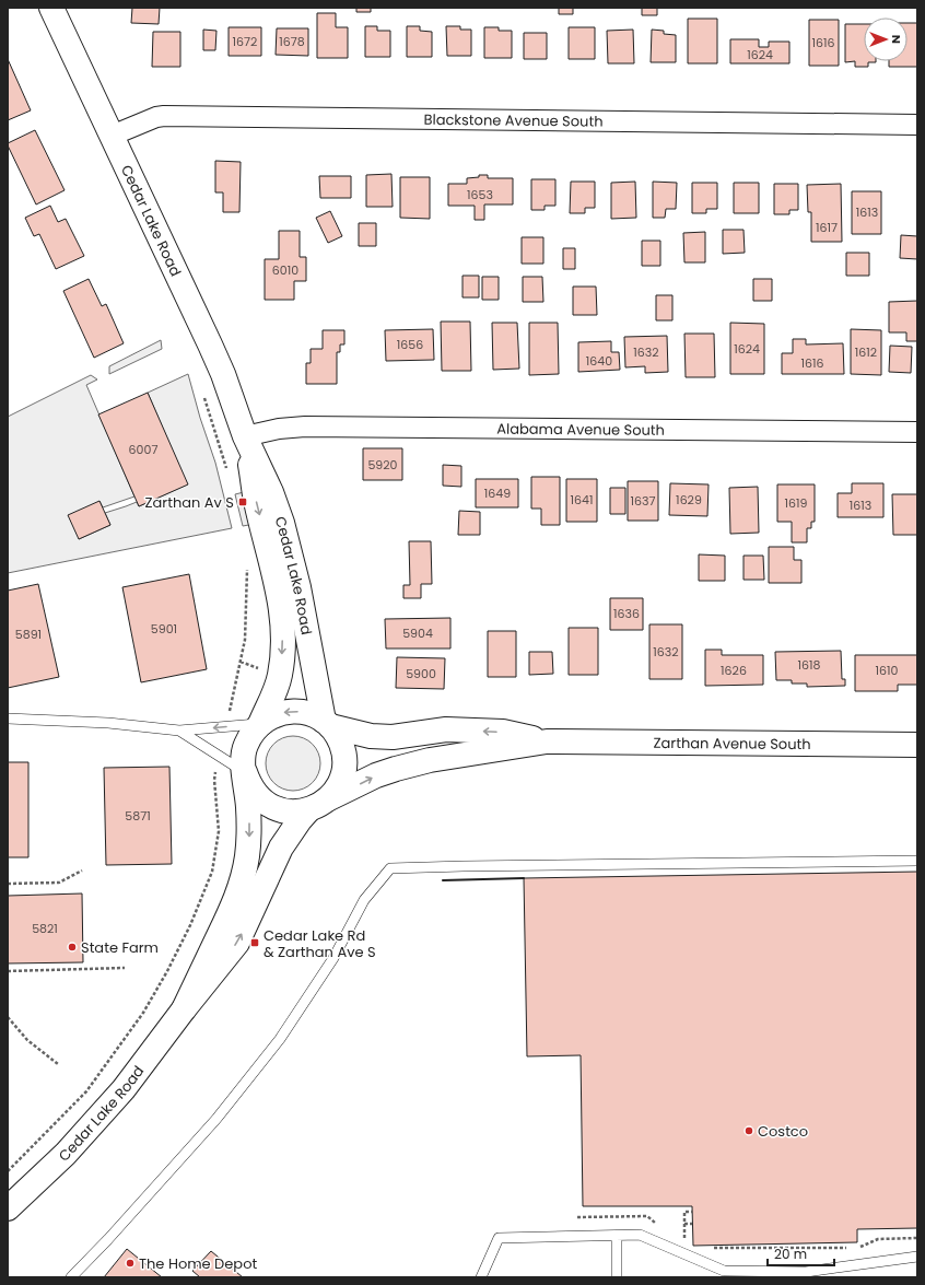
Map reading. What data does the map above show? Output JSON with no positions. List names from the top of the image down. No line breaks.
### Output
{"streets":{"street":["Blackstone Avenue South","Cedar Lake Road","Alabama Avenue South","Zarthan Avenue South"]},"crossings":[["Blackstone Avenue South","Cedar Lake Road"],["Cedar Lake Road","Alabama Avenue South"],["Cedar Lake Road","Zarthan Avenue South"]],"places":{"transit":["Zarthan Av S","Cedar Lake Rd & Zarthan Ave S"],"other":["State Farm","Costco","The Home Depot"]},"house_numbers":["1672","1678","1616","1624","1653","1613","1617","6010","1656","1624","1632","1612","1640","1616","6007","5920","1649","1641","1629","1637","1619","1613","1636","5901","5904","5891","1632","1618","1626","1610","5900","5871","5821"],"scale_bar":"20 m","north":"right"}
